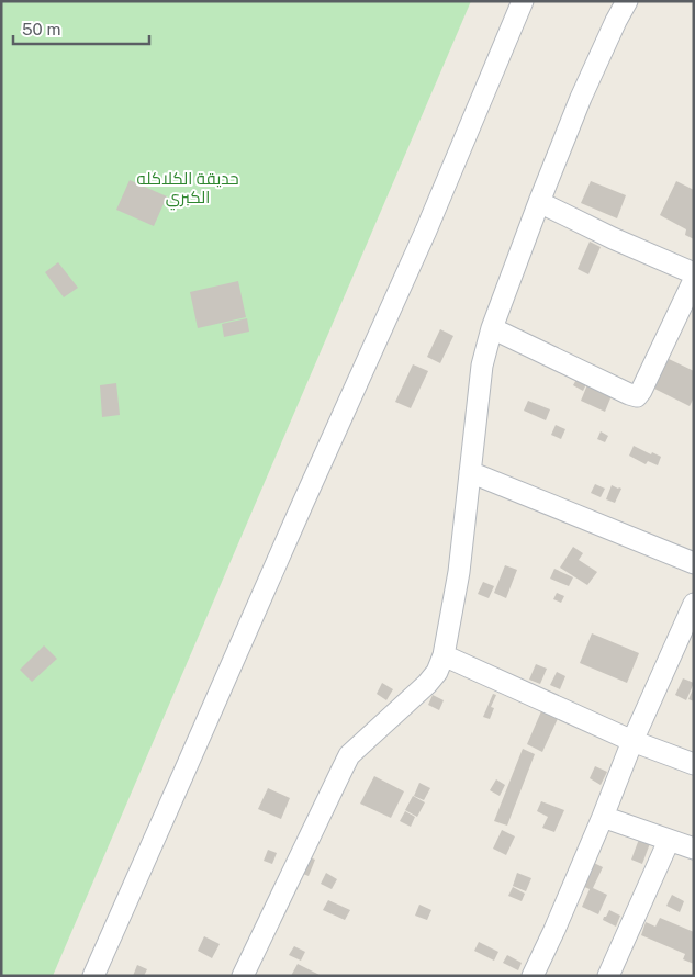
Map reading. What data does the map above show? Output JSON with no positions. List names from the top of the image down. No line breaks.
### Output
{"parks":["حديقة الكلاكله الكبري"],"scale_bar":"50 m"}
